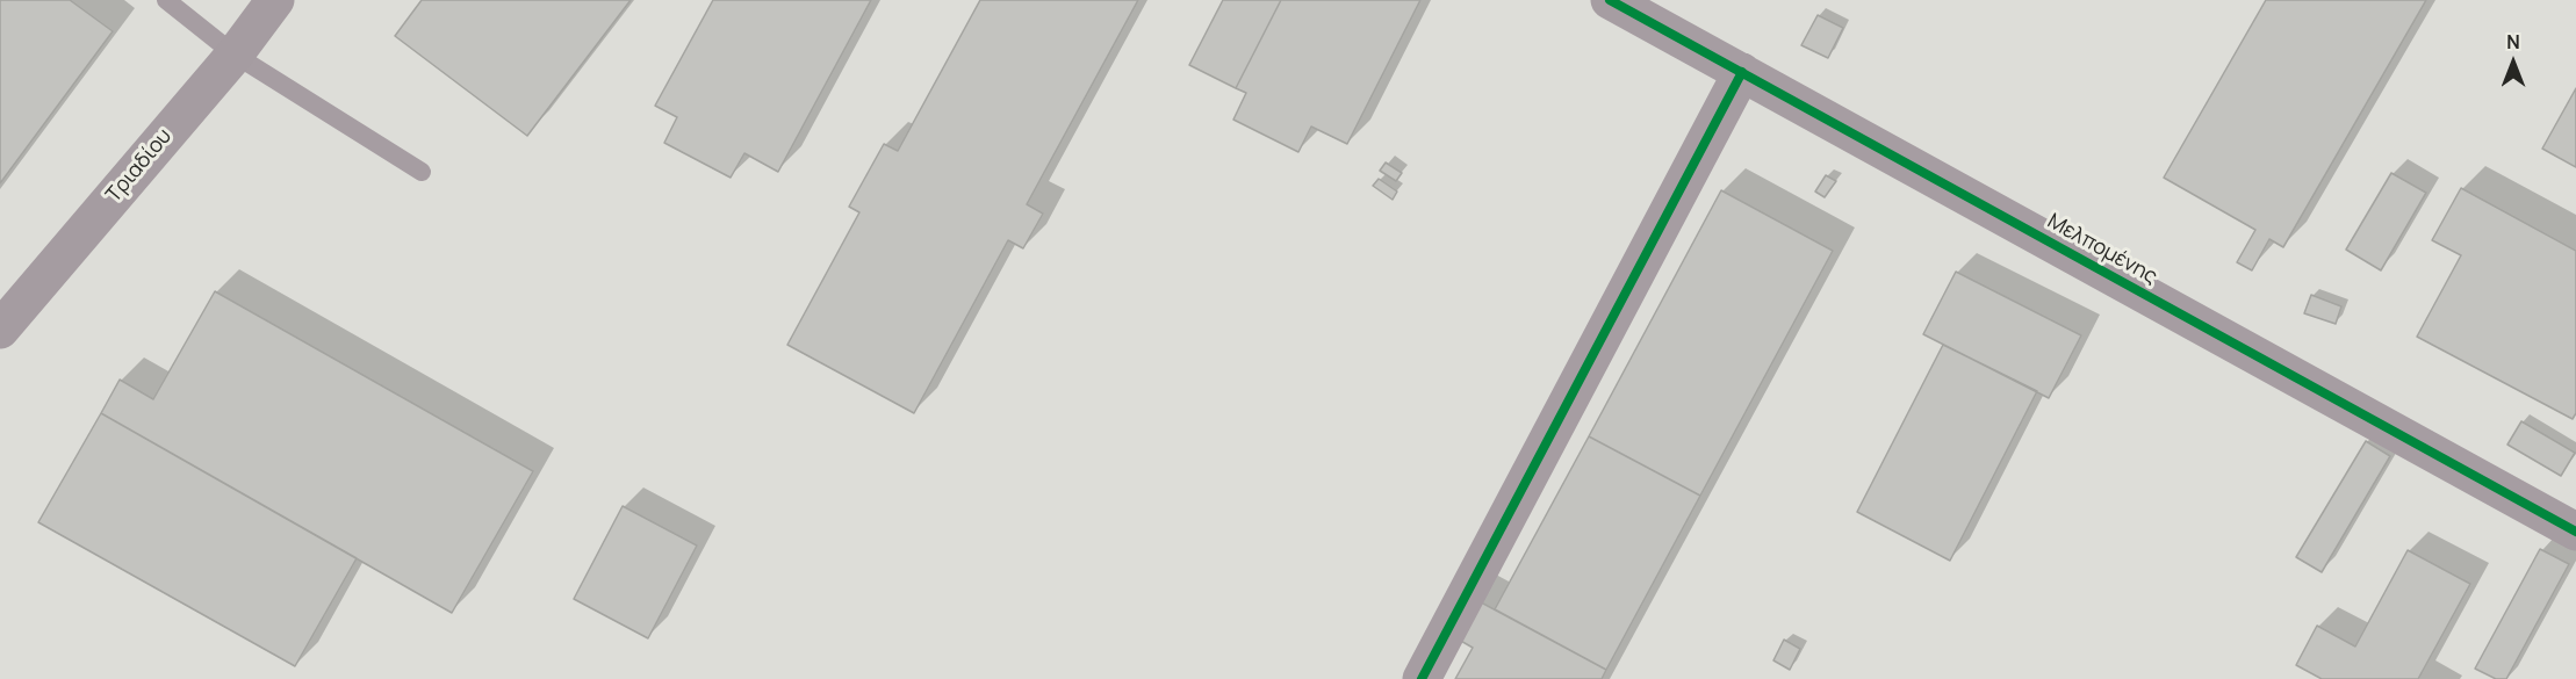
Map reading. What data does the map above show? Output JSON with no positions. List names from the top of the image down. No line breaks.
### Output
{"streets":{"main road":["Τριαδίου"],"street":["Μελπομένης"]},"north":"top"}
